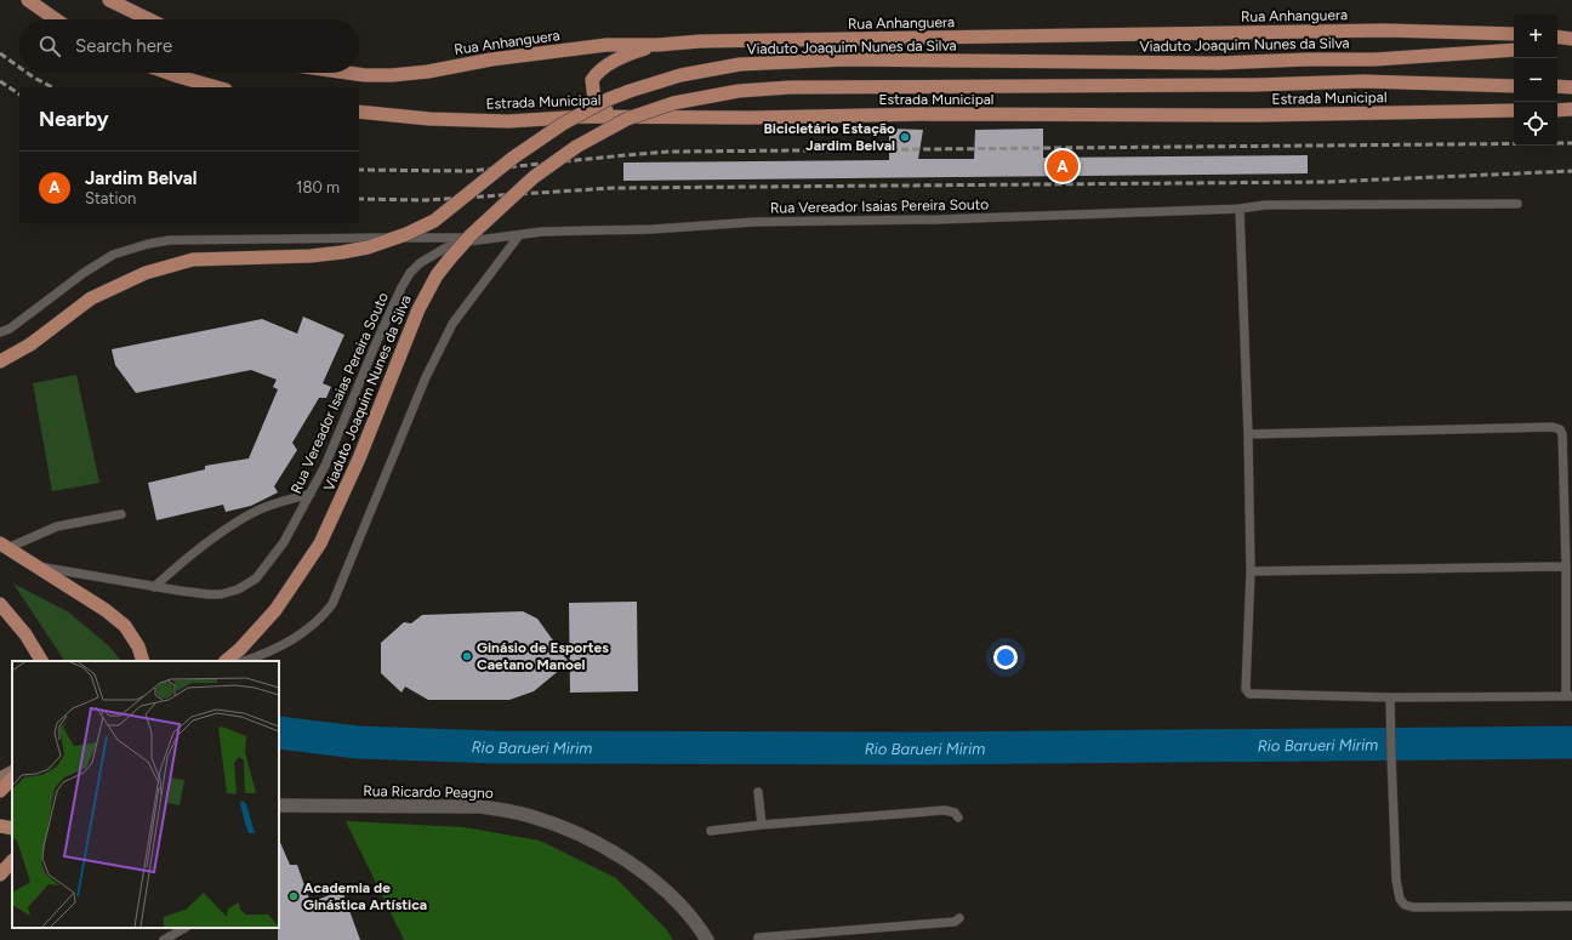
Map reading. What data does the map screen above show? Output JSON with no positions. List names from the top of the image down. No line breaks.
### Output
{"streets":{"main road":["Rua Anhanguera","Viaduto Joaquim Nunes da Silva","Estrada Municipal"],"street":["Rua Ricardo Peagno"],"lane":["Rua Vereador Isaias Pereira Souto"]},"water":["Rio Barueri Mirim"],"places":["Bicicletário Estação Jardim Belval","Ginásio de Esportes Caetano Manoel","Academia de Ginástica Artística"],"page":{"map_buttons":["+","−"],"search":"Search here","heading":"Nearby","pins":"A","list":[{"mark":"A","name":"Jardim Belval","note":"Station","value":"180 m"}]}}
